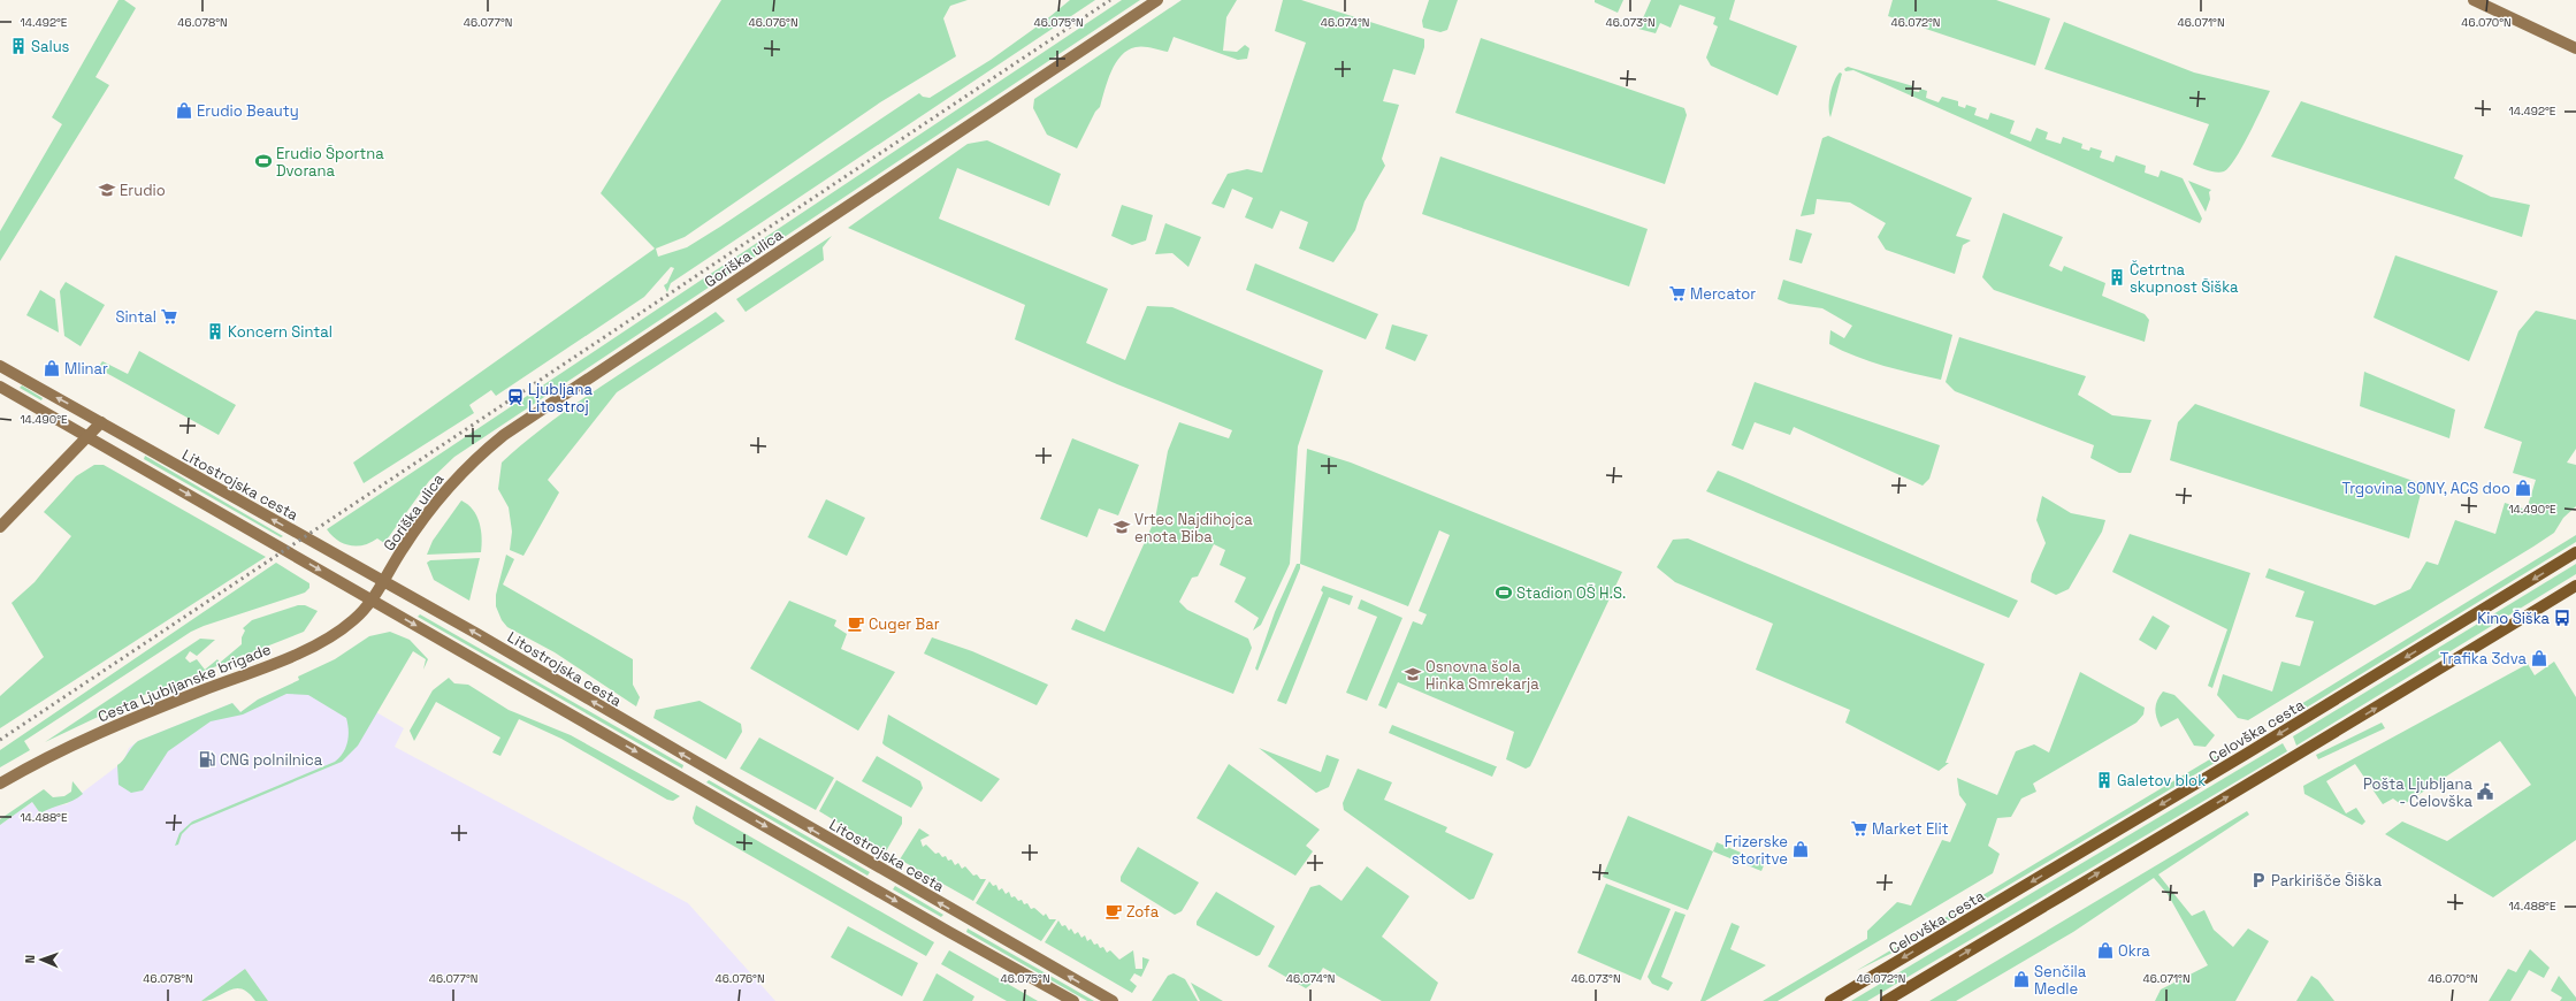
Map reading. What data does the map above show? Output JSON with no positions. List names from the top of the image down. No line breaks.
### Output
{"streets":{"main road":["Goriška ulica","Litostrojska cesta","Cesta Ljubljanske brigade","Celovška cesta"]},"crossings":[["Goriška ulica","Litostrojska cesta"],["Goriška ulica","Cesta Ljubljanske brigade"]],"places":{"building":["Salus","Četrtna skupnost Šiška","Koncern Sintal","Galetov blok"],"shop":["Erudio Beauty","Mlinar","Trgovina SONY, ACS doo","Trafika 3dva","Frizerske storitve","Okra","Senčila Medle"],"sports":["Erudio Športna Dvorana","Stadion OŠ H.S."],"school or university":["Erudio","Vrtec Najdihojca enota Biba","Osnovna šola Hinka Smrekarja"],"supermarket":["Mercator","Sintal","Market Elit"],"station":["Ljubljana Litostroj"],"bus stop":["Kino Šiška"],"cafe":["Cuger Bar","Zofa"],"fuel station":["CNG polnilnica"],"public building":["Pošta Ljubljana - Celovška"],"parking":["Parkirišče Šiška"]},"north":"left","coordinates":["14.492°E","46.078°N","46.077°N","46.076°N","46.075°N","46.074°N","46.073°N","46.072°N","46.071°N","46.070°N","14.490°E","14.488°E"]}
